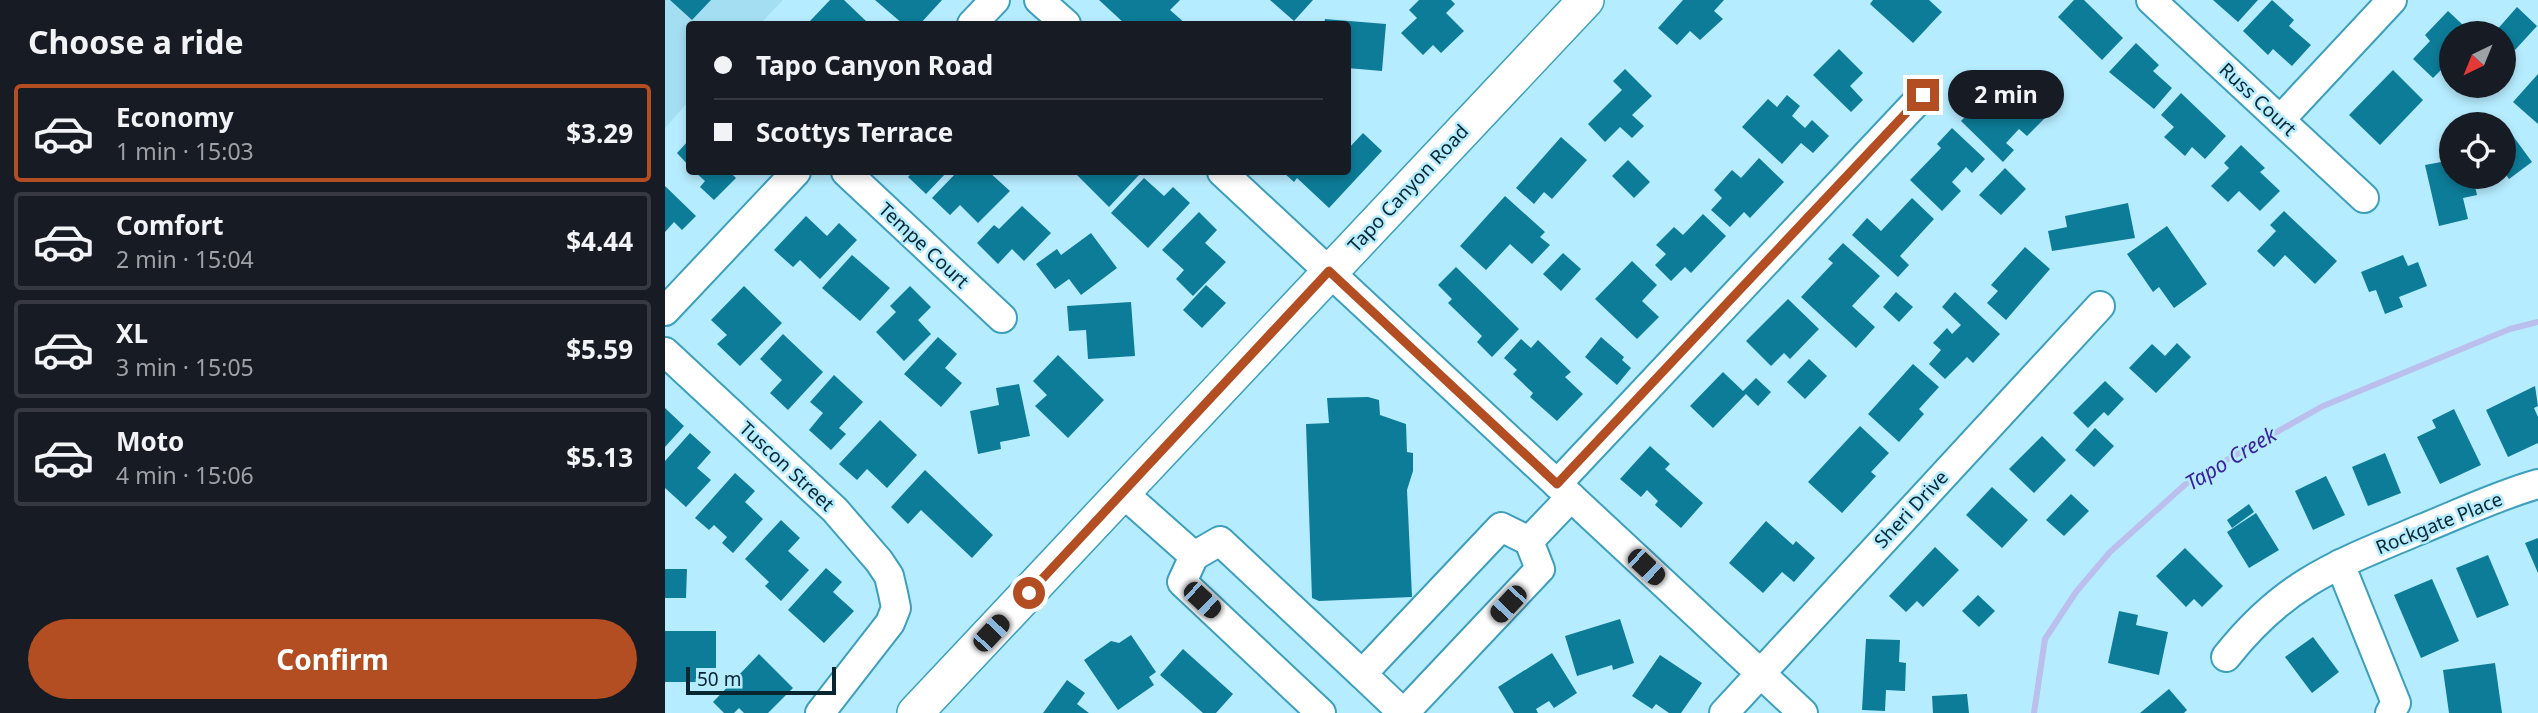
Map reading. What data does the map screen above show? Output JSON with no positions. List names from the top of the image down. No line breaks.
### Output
{"streets":{"main road":["Tapo Canyon Road"],"street":["Russ Court","Tempe Court","Tuscon Street","Sheri Drive","Rockgate Place"]},"water":["Tapo Creek"],"scale_bar":"50 m","north":"bottom left","page":{"heading":"Choose a ride","banner":["Tapo Canyon Road","Scottys Terrace"],"bubble":"2 min","list":[{"name":"Economy","note":"1 min · 15:03","value":"$3.29"},{"name":"Comfort","note":"2 min · 15:04","value":"$4.44"},{"name":"XL","note":"3 min · 15:05","value":"$5.59"},{"name":"Moto","note":"4 min · 15:06","value":"$5.13"}],"buttons":"Confirm","scale":"50 m"}}
